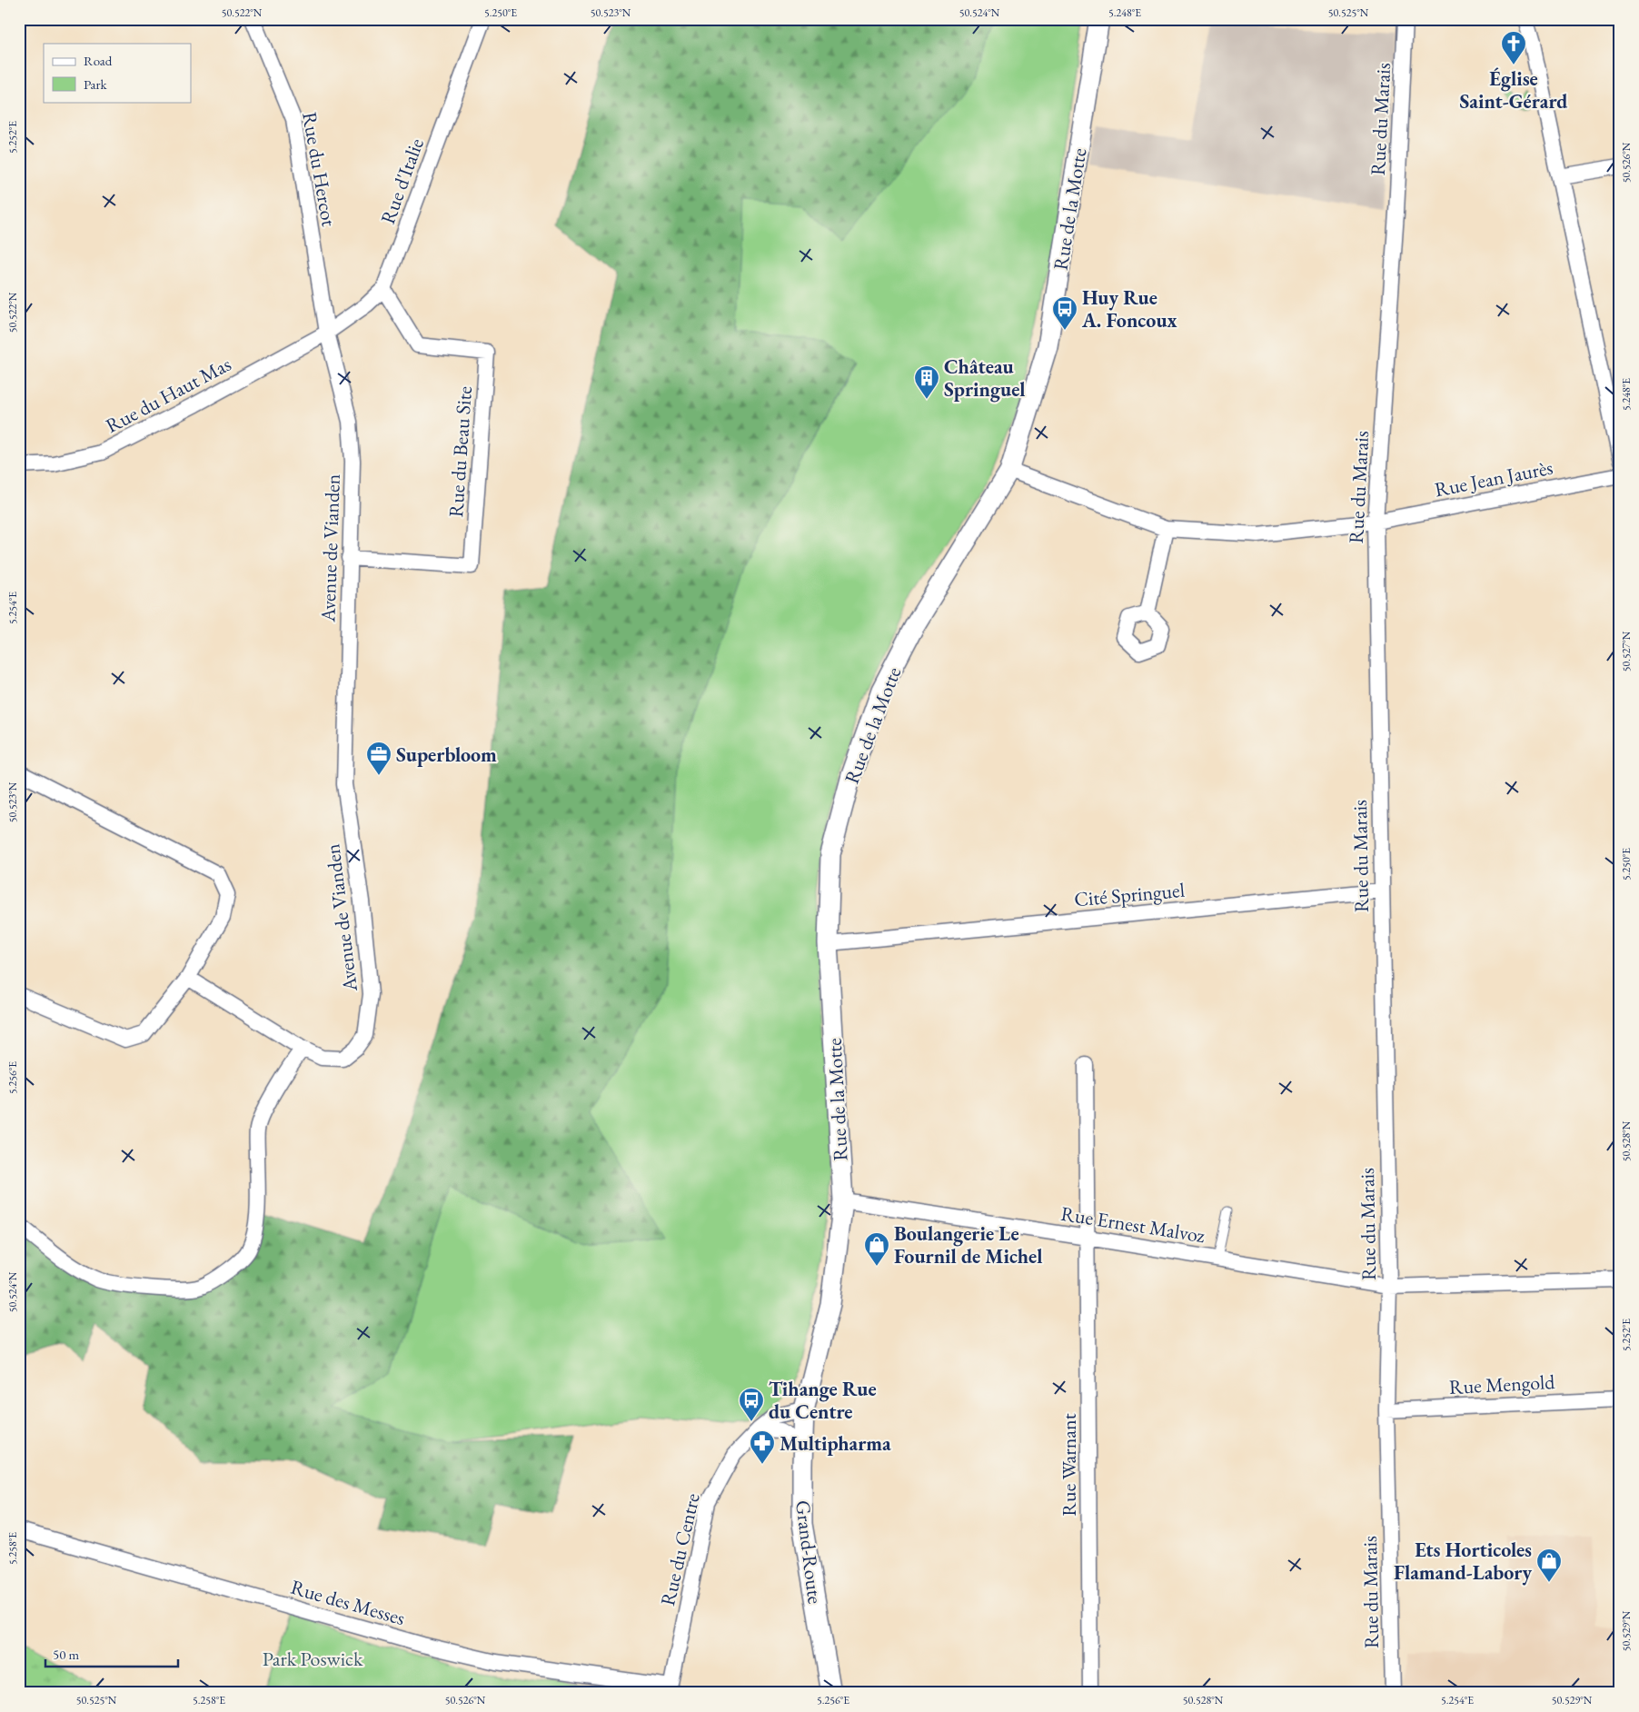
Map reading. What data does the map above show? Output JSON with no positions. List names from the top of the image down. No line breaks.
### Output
{"streets":{"street":["Rue du Marais","Rue du Hercot","Rue d'Italie","Rue de la Motte","Rue du Haut Mas","Rue du Beau Site","Rue Jean Jaurès","Avenue de Vianden","Cité Springuel","Rue Ernest Malvoz","Rue Mengold","Rue Warnant","Rue du Centre","Grand-Route","Rue des Messes"]},"crossings":[["Rue du Marais","Rue Jean Jaurès"],["Rue du Marais","Cité Springuel"],["Rue du Marais","Rue Ernest Malvoz"],["Rue du Marais","Rue Mengold"],["Rue du Hercot","Rue d'Italie"],["Rue du Hercot","Rue du Haut Mas"],["Rue du Hercot","Avenue de Vianden"],["Rue d'Italie","Rue du Haut Mas"],["Rue d'Italie","Rue du Beau Site"],["Rue d'Italie","Avenue de Vianden"],["Rue de la Motte","Rue Jean Jaurès"],["Rue de la Motte","Cité Springuel"],["Rue de la Motte","Rue Ernest Malvoz"],["Rue de la Motte","Rue du Centre"],["Rue de la Motte","Grand-Route"],["Rue du Haut Mas","Avenue de Vianden"],["Rue du Beau Site","Avenue de Vianden"],["Rue Ernest Malvoz","Rue Warnant"],["Rue du Centre","Grand-Route"],["Rue du Centre","Rue des Messes"]],"parks":["Park Poswick"],"places":{"church":["Église Saint-Gérard"],"bus stop":["Huy Rue A. Foncoux","Tihange Rue du Centre"],"building":["Château Springuel"],"office":["Superbloom"],"shop":["Boulangerie Le Fournil de Michel","Ets Horticoles Flamand-Labory"],"pharmacy":["Multipharma"]},"legend":["Road","Park"],"scale_bar":"50 m","coordinates":["50.522°N","5.250°E","50.523°N","50.524°N","5.248°E","50.525°N","5.252°E","50.526°N","5.254°E","50.527°N","5.256°E","50.528°N","5.258°E","50.529°N"]}
